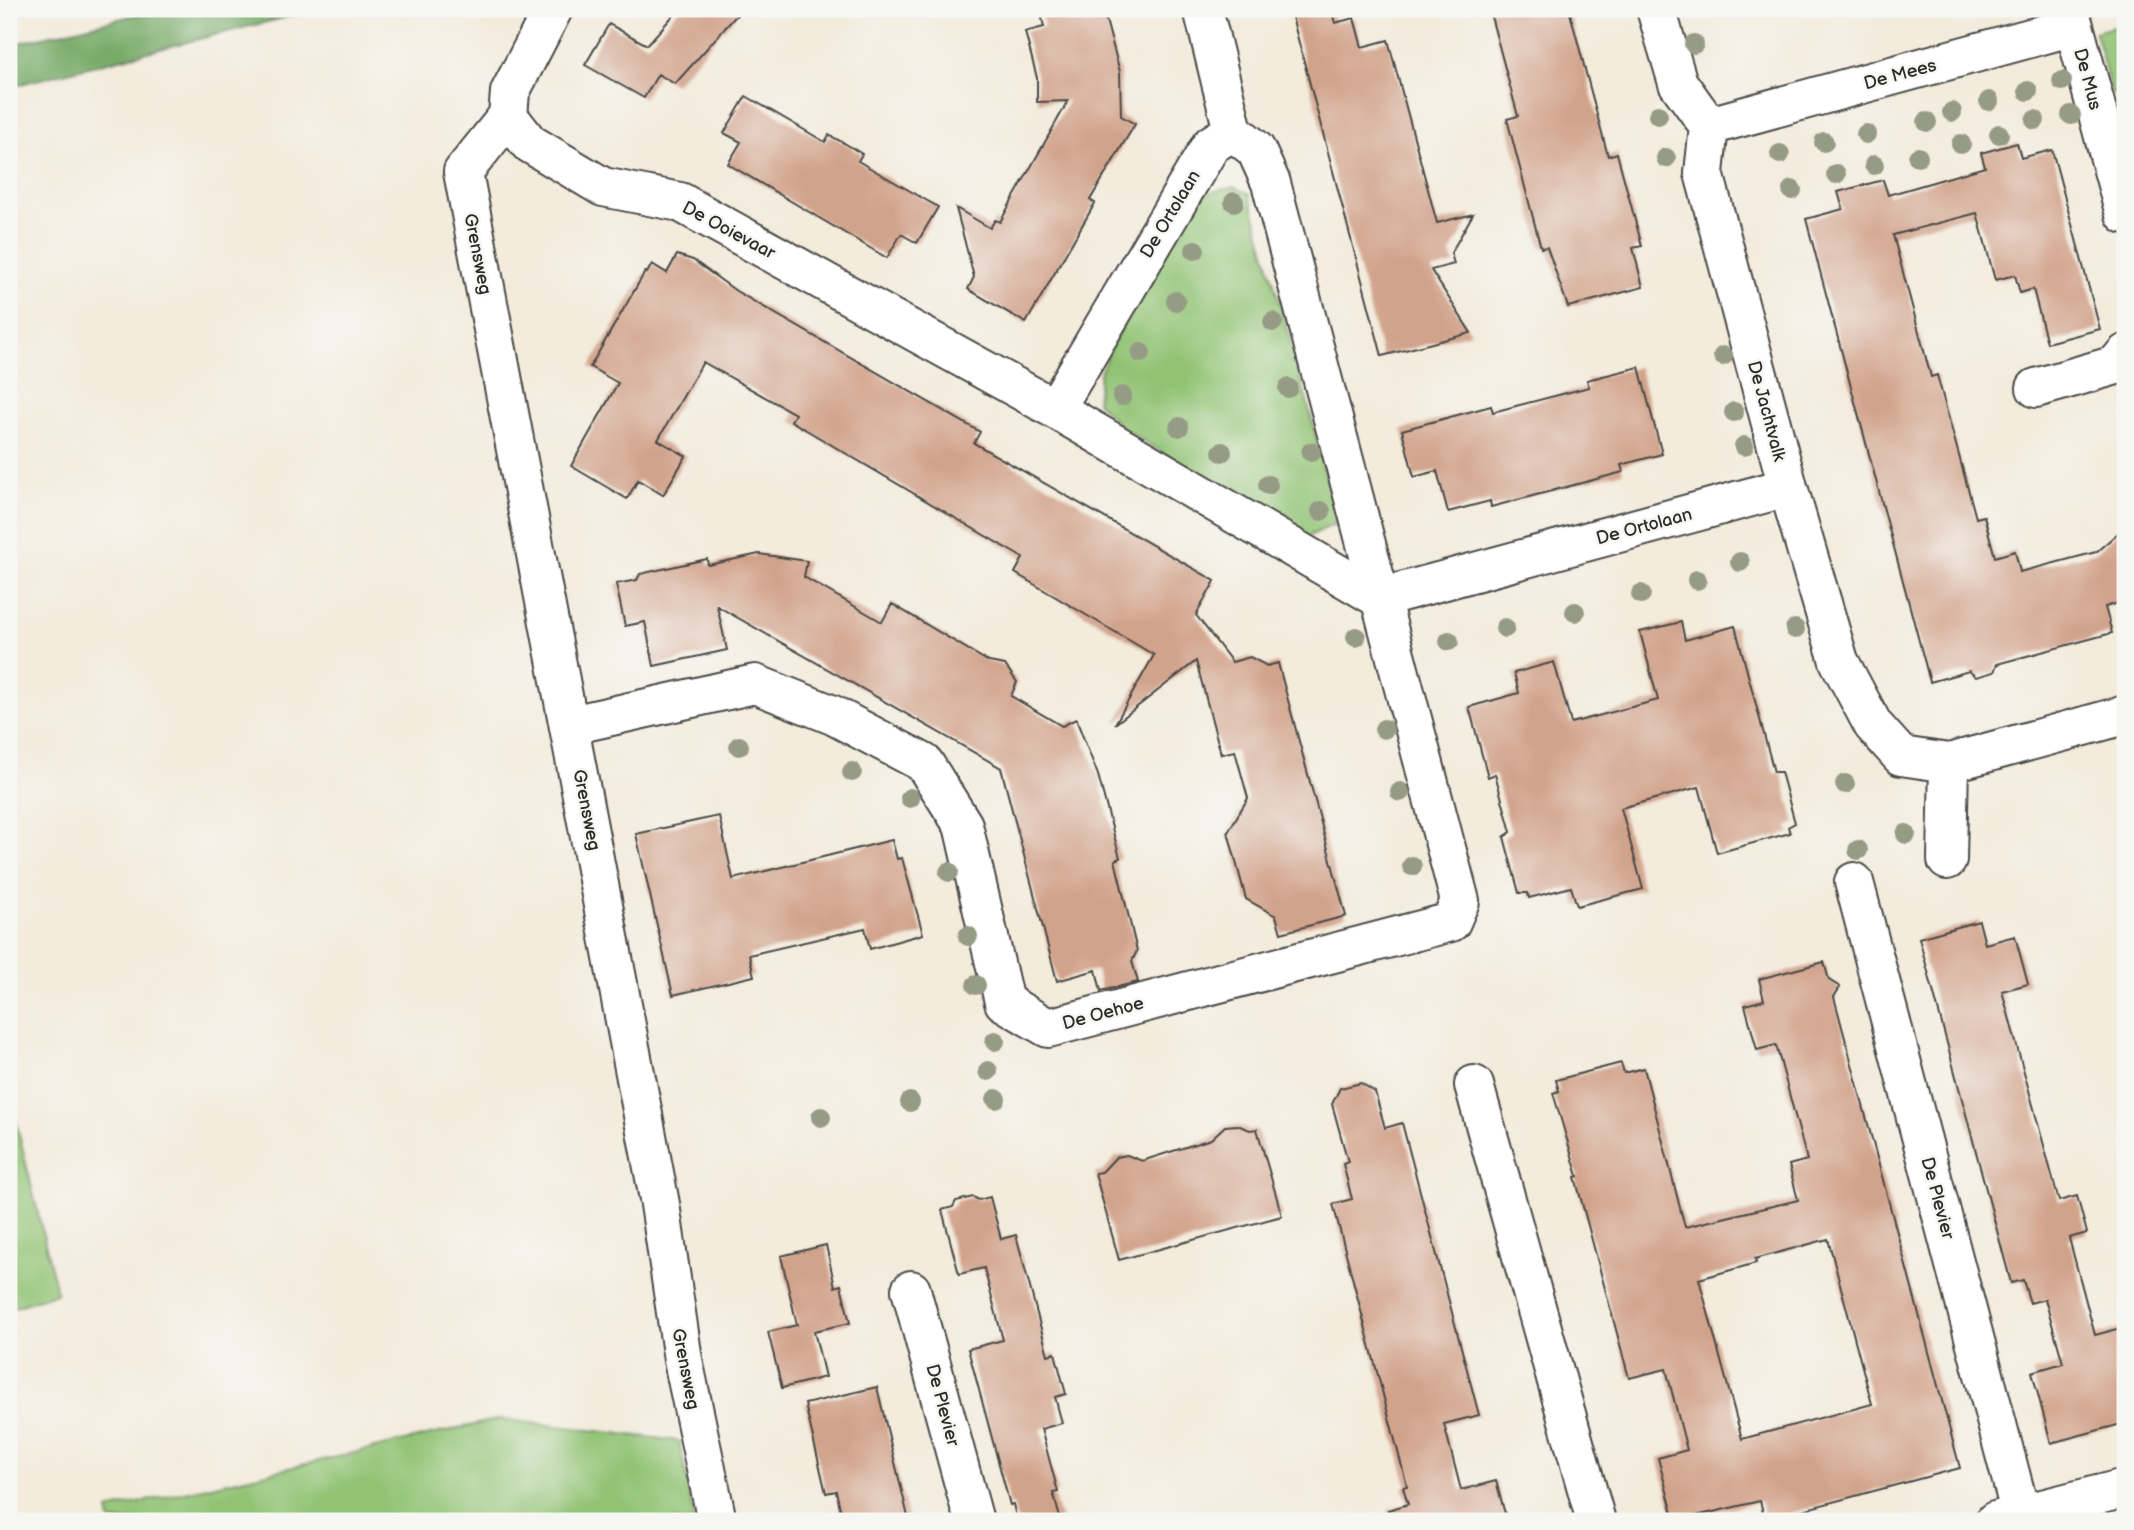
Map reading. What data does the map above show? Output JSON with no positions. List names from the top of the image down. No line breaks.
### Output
{"streets":{"street":["De Mees","De Mus","De Ortolaan","De Ooievaar","Grensweg","De Jachtvalk","De Oehoe","De Plevier"]},"crossings":[["De Mees","De Mus"],["De Mees","De Jachtvalk"],["De Ortolaan","De Ooievaar"],["De Ortolaan","De Jachtvalk"],["De Ortolaan","De Oehoe"],["De Ooievaar","Grensweg"],["Grensweg","De Oehoe"]]}
